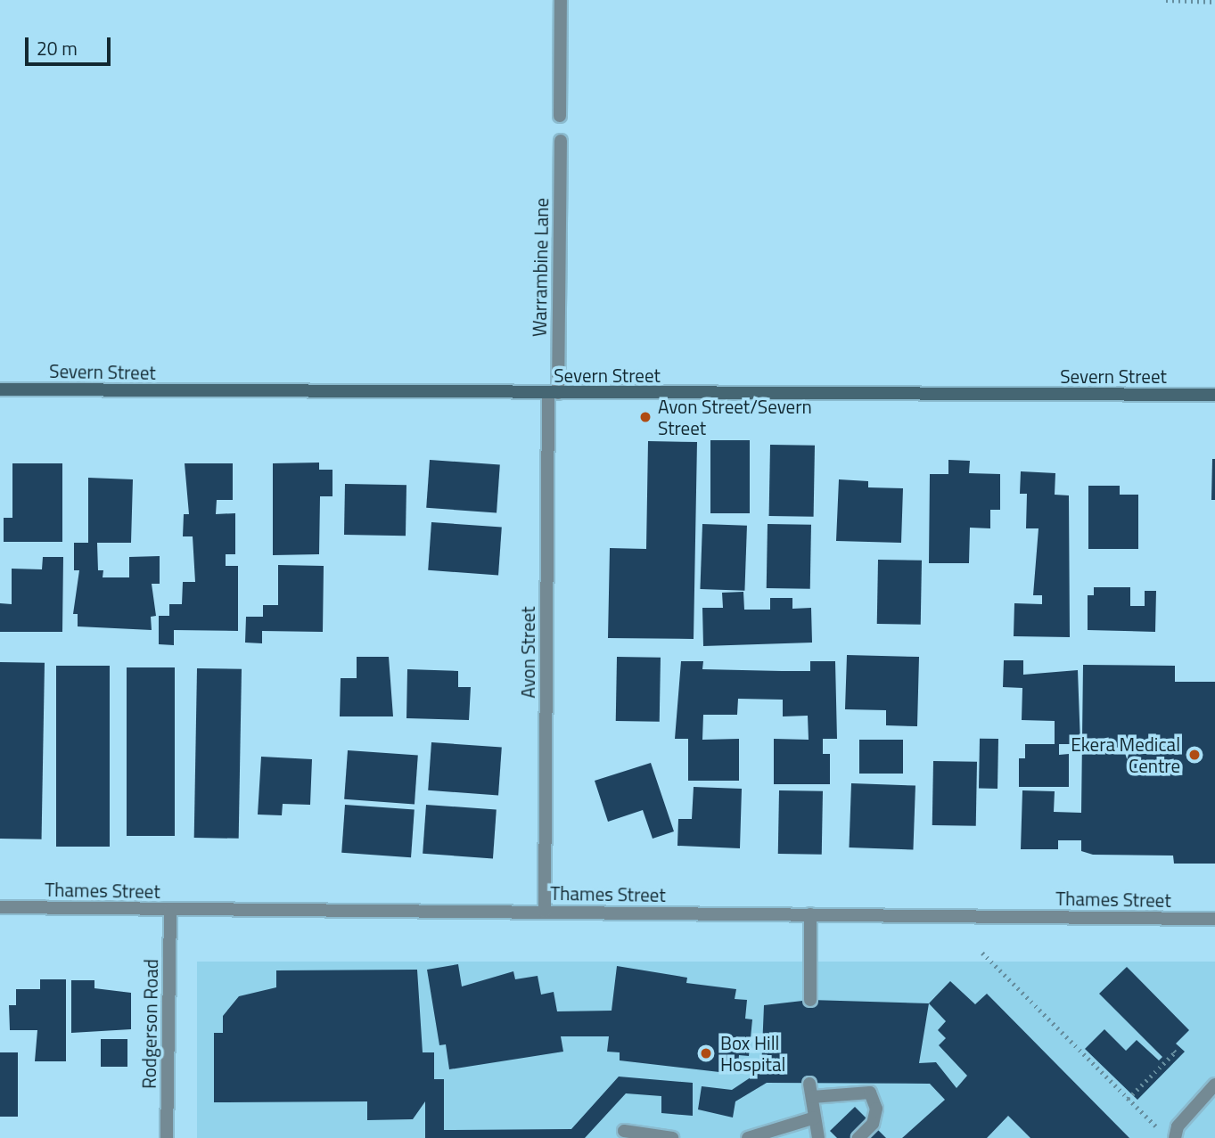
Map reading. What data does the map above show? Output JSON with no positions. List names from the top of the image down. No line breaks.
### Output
{"streets":{"street":["Warrambine Lane","Severn Street","Avon Street","Thames Street","Rodgerson Road"]},"crossings":[["Warrambine Lane","Severn Street"],["Warrambine Lane","Avon Street"],["Severn Street","Avon Street"],["Avon Street","Thames Street"],["Thames Street","Rodgerson Road"]],"places":["Avon Street/Severn Street","Ekera Medical Centre","Box Hill Hospital"],"scale_bar":"20 m"}
